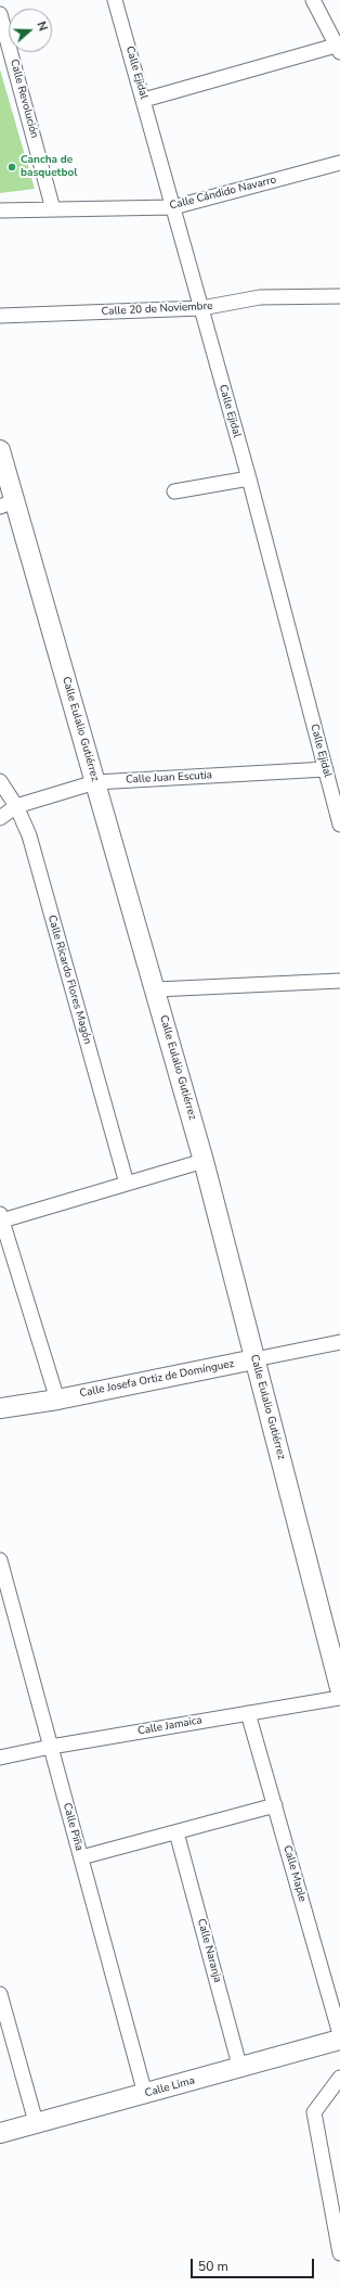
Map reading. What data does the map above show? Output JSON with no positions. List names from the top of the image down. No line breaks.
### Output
{"streets":{"street":["Calle Ejidal","Calle Revolución","Calle Cándido Navarro","Calle 20 de Noviembre","Calle Eulalio Gutiérrez","Calle Juan Escutia","Calle Ricardo Flores Magón","Calle Josefa Ortiz de Domínguez","Calle Jamaica","Calle Piña","Calle Maple","Calle Naranja","Calle Lima"]},"crossings":[["Calle Ejidal","Calle Cándido Navarro"],["Calle Ejidal","Calle 20 de Noviembre"],["Calle Ejidal","Calle Juan Escutia"],["Calle Revolución","Calle Cándido Navarro"],["Calle Eulalio Gutiérrez","Calle Juan Escutia"],["Calle Eulalio Gutiérrez","Calle Josefa Ortiz de Domínguez"],["Calle Juan Escutia","Calle Ricardo Flores Magón"],["Calle Jamaica","Calle Piña"],["Calle Jamaica","Calle Maple"],["Calle Piña","Calle Lima"],["Calle Naranja","Calle Lima"]],"places":["Cancha de basquetbol"],"scale_bar":"50 m","north":"right"}
